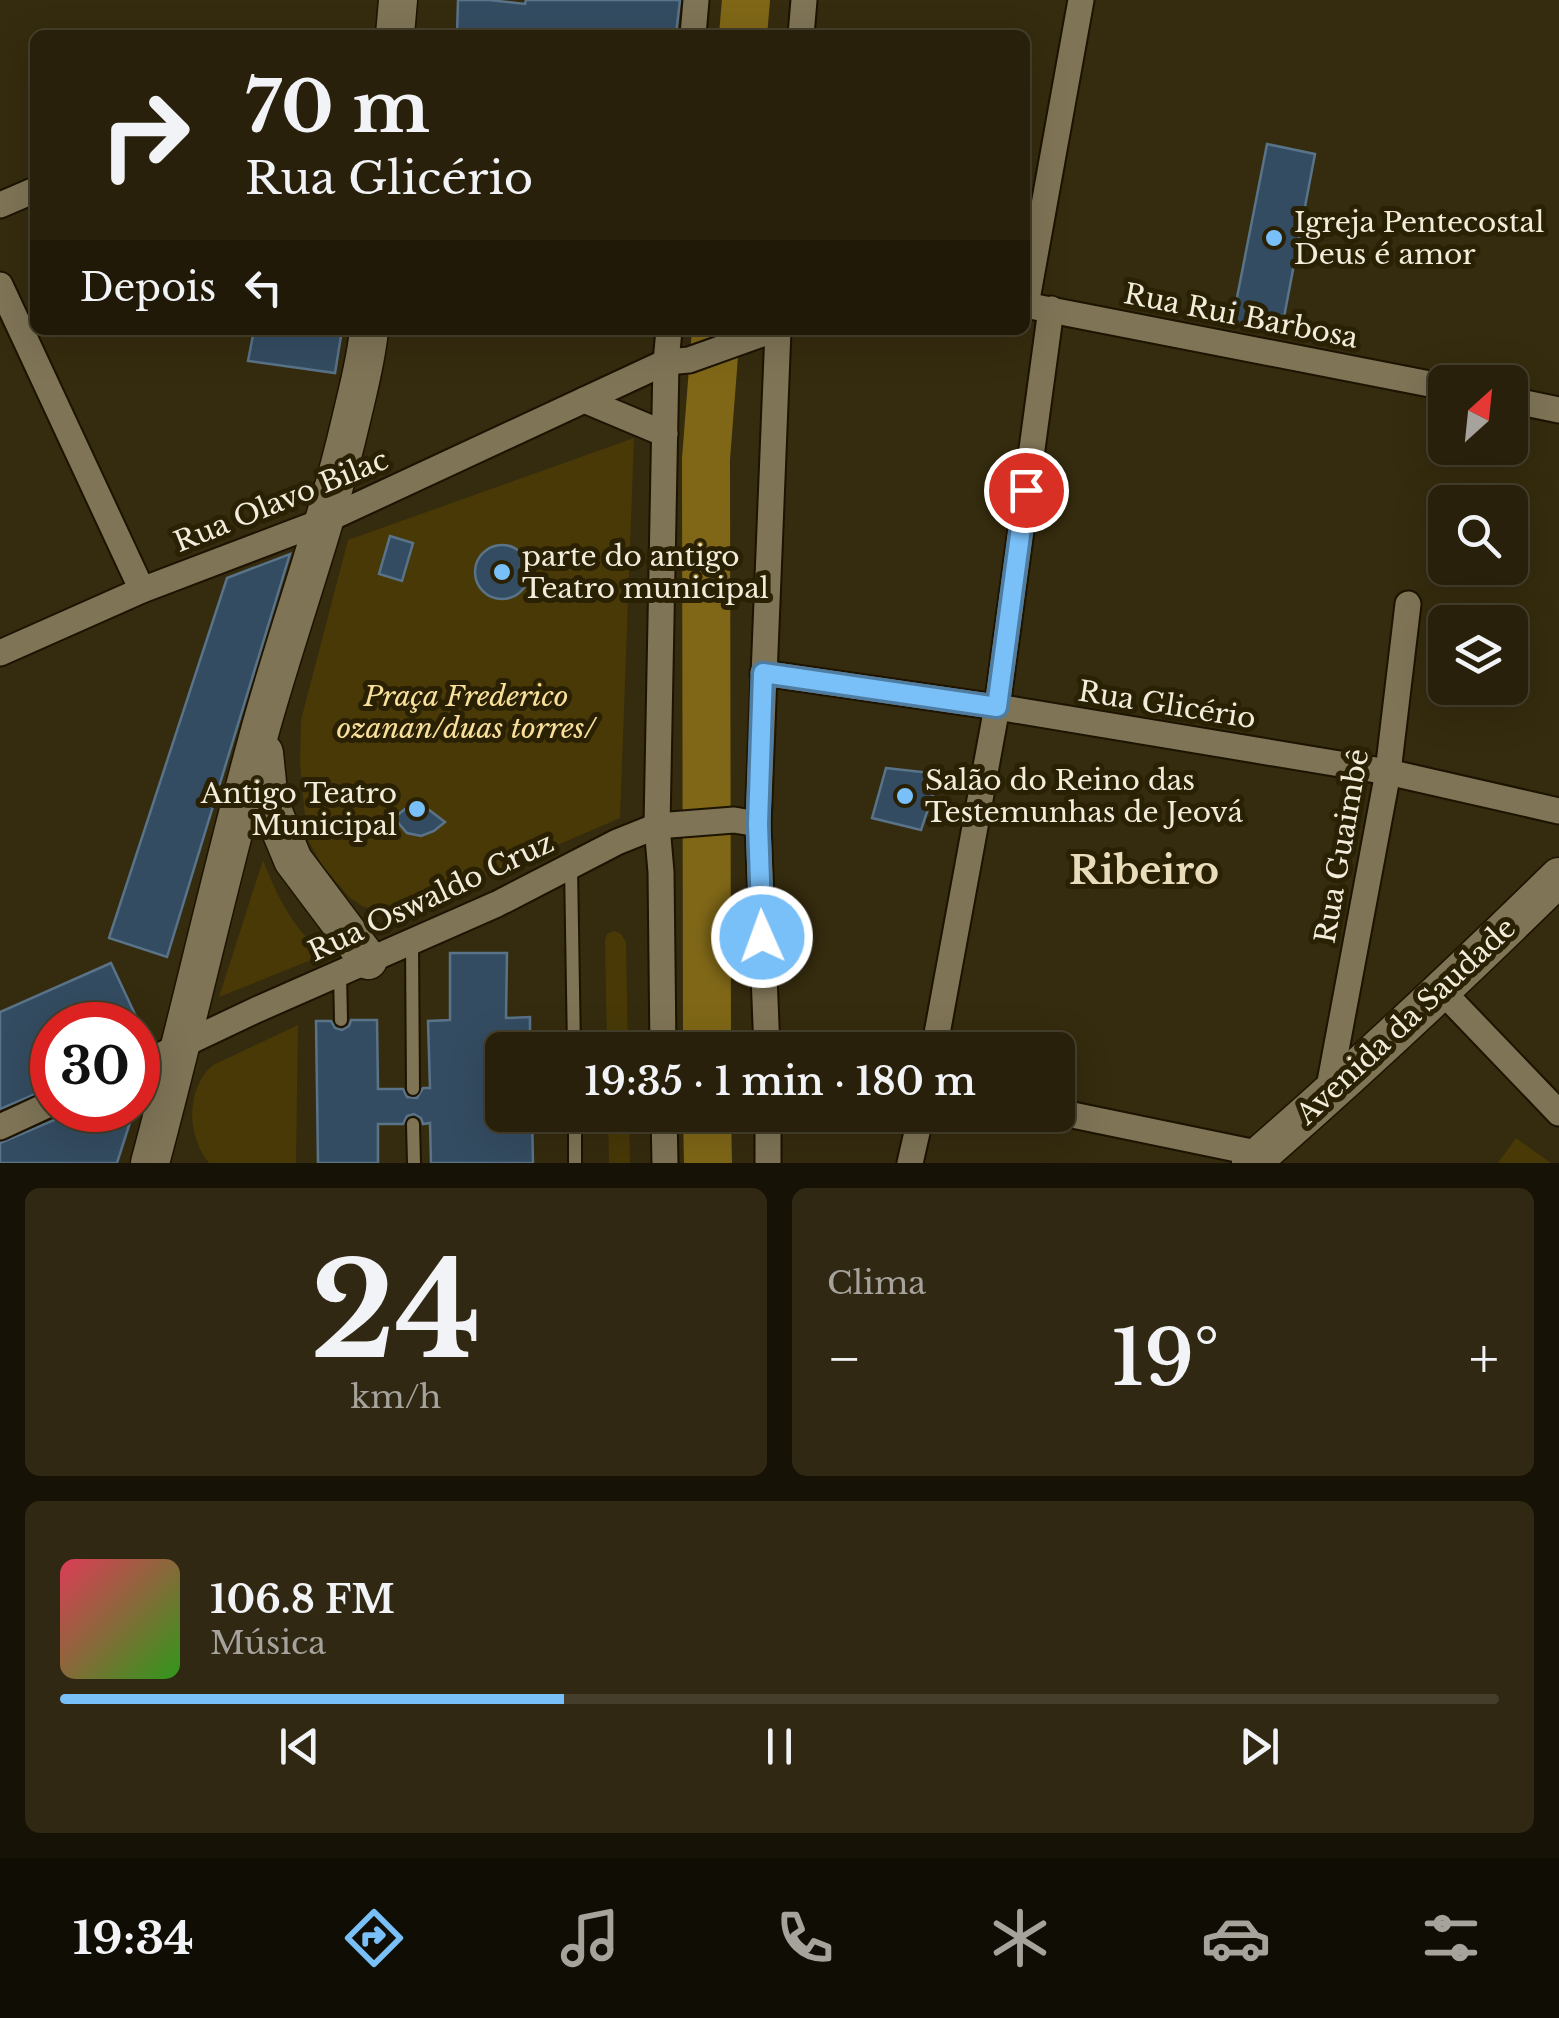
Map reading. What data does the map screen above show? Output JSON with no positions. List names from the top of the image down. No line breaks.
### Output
{"streets":{"street":["Rua Rui Barbosa","Rua Olavo Bilac","Rua Glicério","Rua Guaimbê","Rua Oswaldo Cruz","Avenida da Saudade"]},"crossings":[["Rua Glicério","Rua Guaimbê"],["Rua Guaimbê","Avenida da Saudade"]],"districts":["Ribeiro"],"parks":["Praça Frederico ozanan/duas torres/"],"places":["Igreja Pentecostal Deus é amor","parte do antigo Teatro municipal","Salão do Reino das Testemunhas de Jeová","Antigo Teatro Municipal"],"north":"top right","page":{"turn":["70 m","Rua Glicério"],"then":"Depois","limit":"30","trip":"19:35 · 1 min · 180 m","tile":[["24","km/h"],"Clima"],"heat":["−","19°","+"],"song":["106.8 FM","Música"],"tabs":"19:34"}}
